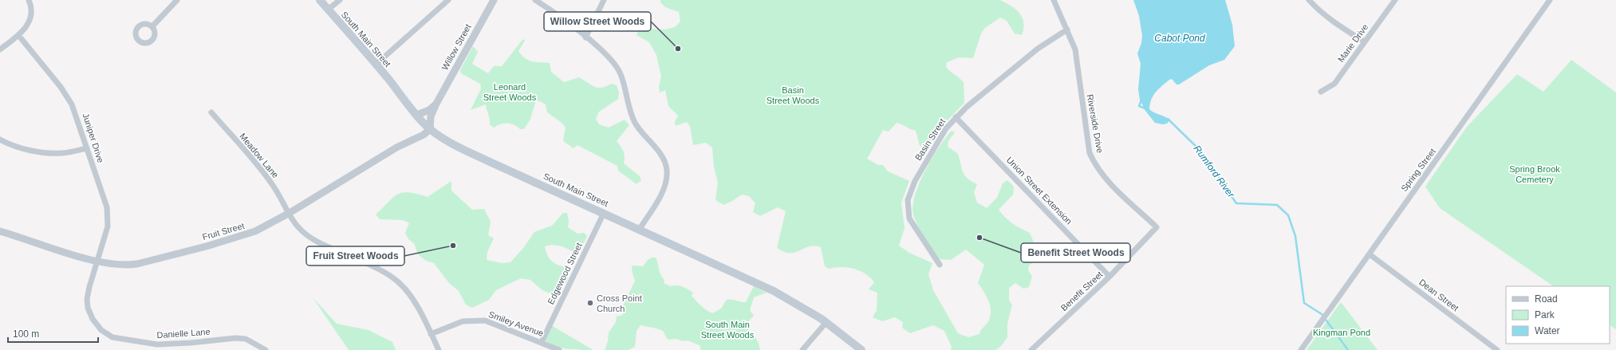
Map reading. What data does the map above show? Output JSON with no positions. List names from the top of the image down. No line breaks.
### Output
{"streets":{"main road":["South Main Street"],"street":["Marie Drive","Willow Street","Riverside Drive","Juniper Drive","Basin Street","Meadow Lane","Spring Street","Union Street Extension","Fruit Street","Edgewood Street","Benefit Street","Dean Street","Smiley Avenue","Danielle Lane"]},"crossings":[["South Main Street","Willow Street"],["South Main Street","Fruit Street"],["South Main Street","Edgewood Street"],["Willow Street","Fruit Street"],["Riverside Drive","Basin Street"],["Riverside Drive","Benefit Street"],["Juniper Drive","Fruit Street"],["Juniper Drive","Danielle Lane"],["Basin Street","Union Street Extension"],["Meadow Lane","Fruit Street"],["Meadow Lane","Smiley Avenue"],["Spring Street","Dean Street"],["Union Street Extension","Benefit Street"],["Fruit Street","Danielle Lane"],["Edgewood Street","Smiley Avenue"]],"water":["Cabot Pond","Rumford River"],"parks":["Leonard Street Woods","Basin Street Woods","Spring Brook Cemetery","South Main Street Woods","Kingman Pond"],"places":["Willow Street Woods","Benefit Street Woods","Fruit Street Woods","Cross Point Church"],"legend":["Road","Park","Water"],"scale_bar":"100 m"}
